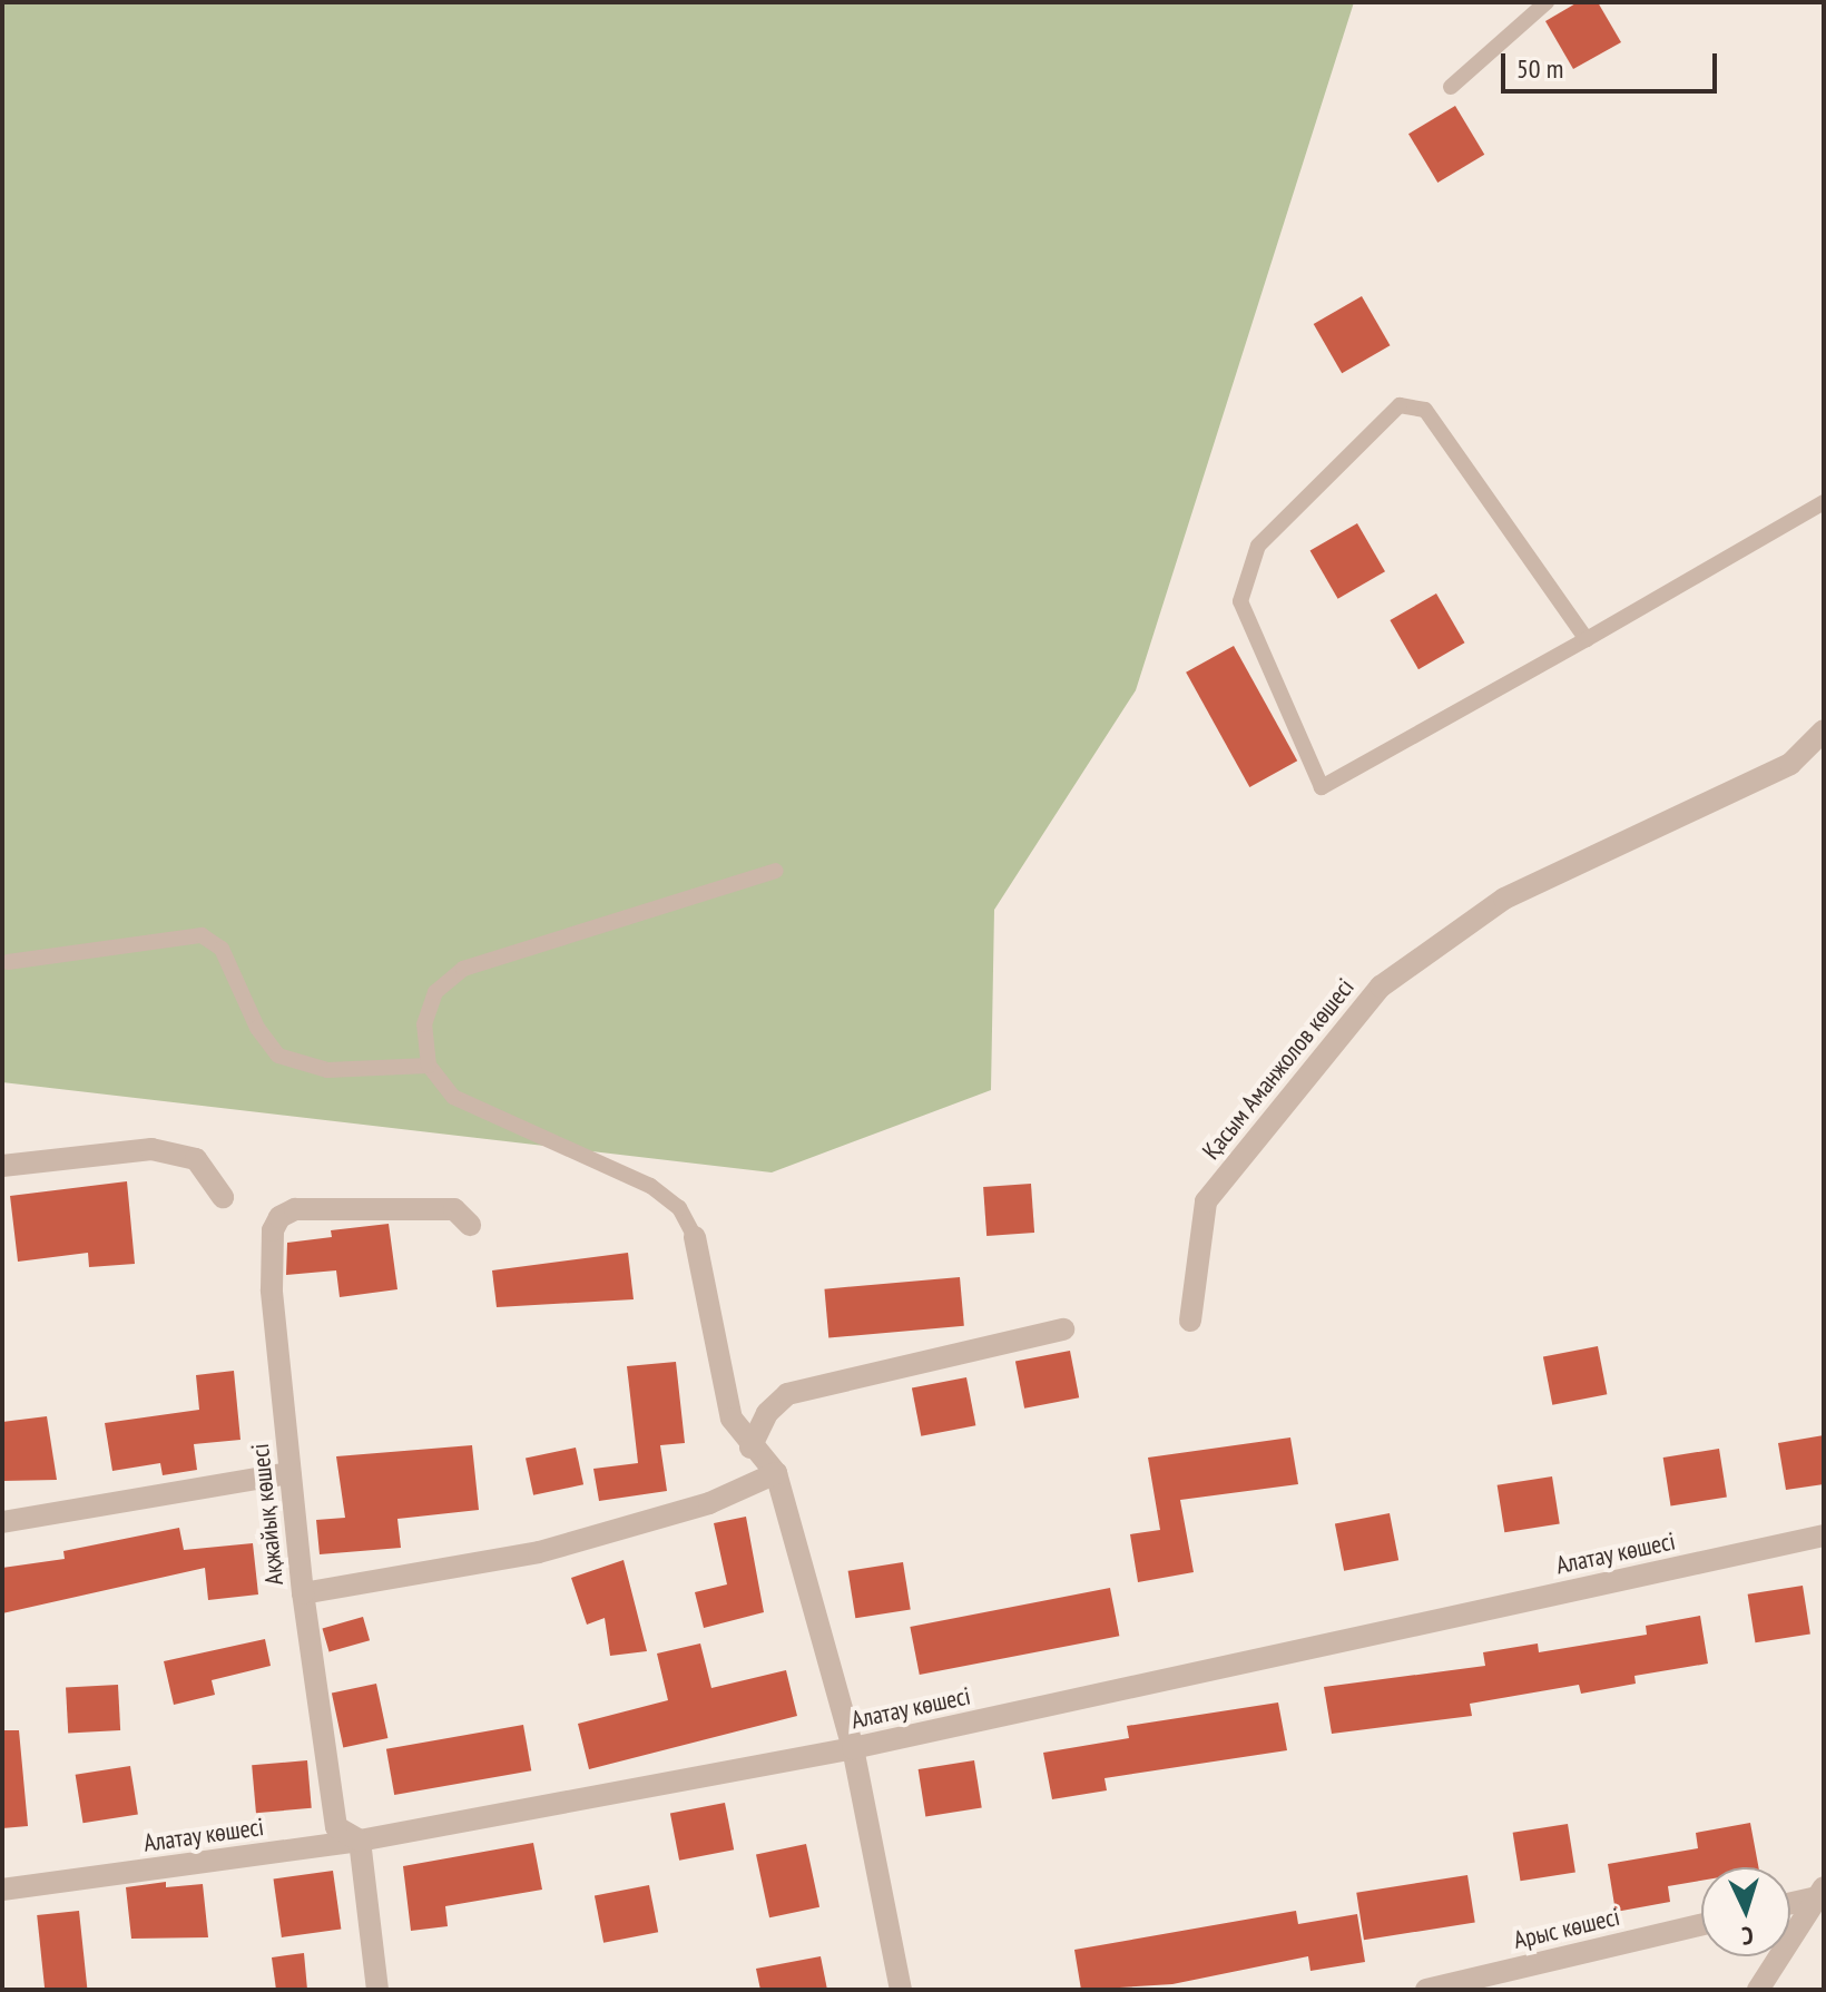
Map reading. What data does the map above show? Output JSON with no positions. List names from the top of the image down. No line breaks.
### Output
{"streets":{"street":["Қасым Аманжолов көшесі","Ақжайық көшесі","Алатау көшесі","Арыс көшесі"]},"crossings":[["Ақжайық көшесі","Алатау көшесі"]],"scale_bar":"50 m","north":"bottom"}
